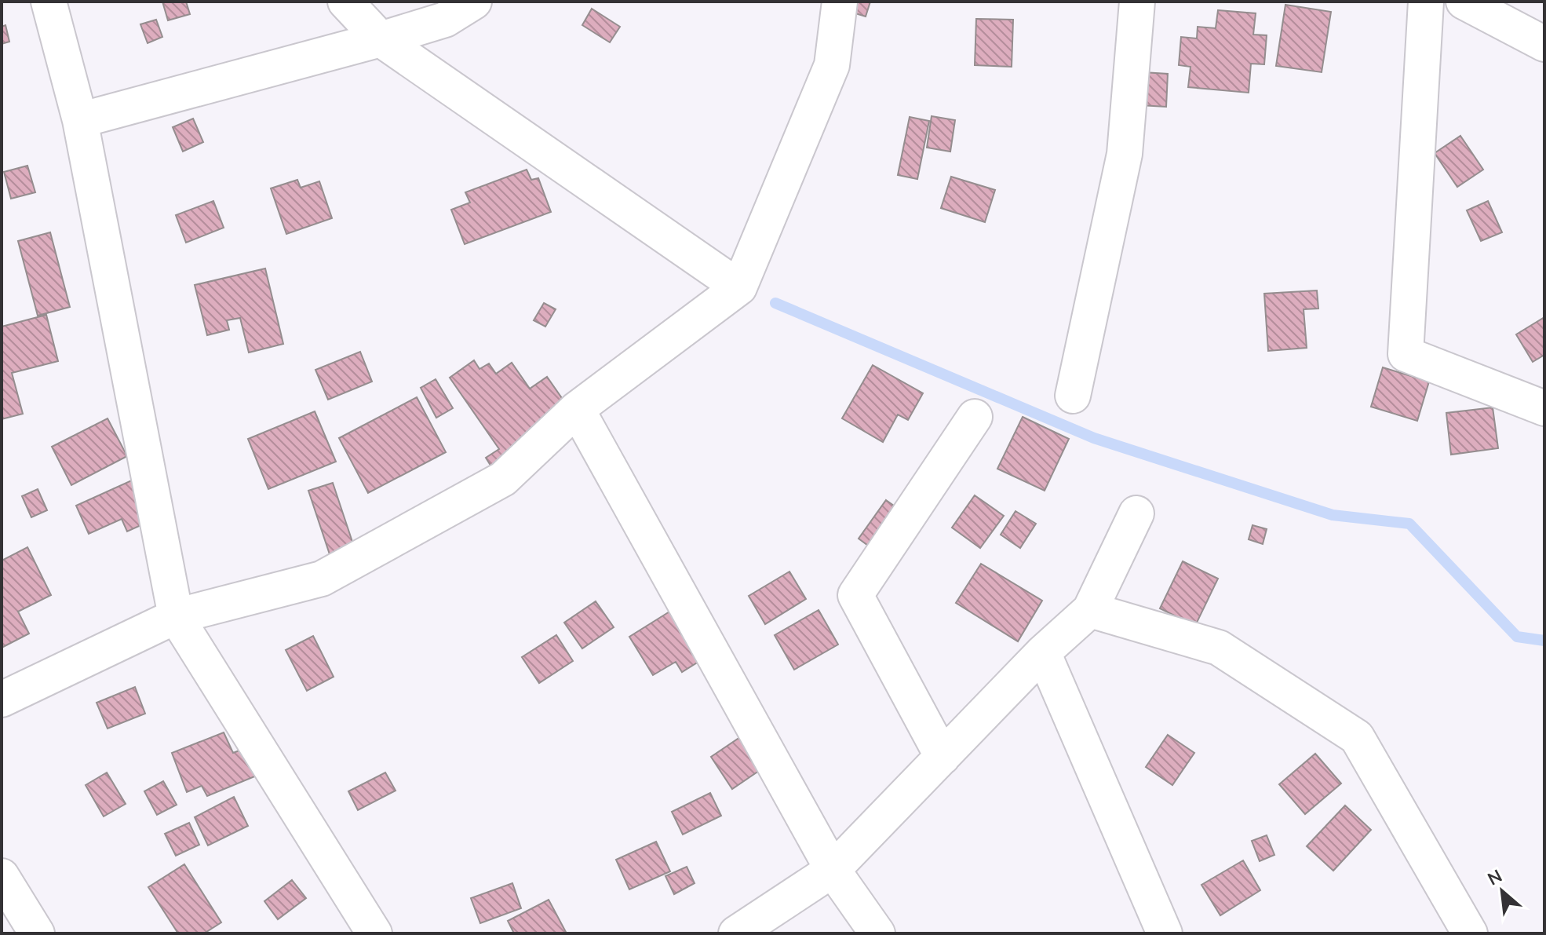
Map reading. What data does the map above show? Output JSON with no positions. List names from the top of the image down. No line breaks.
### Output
{"north":"top left"}
